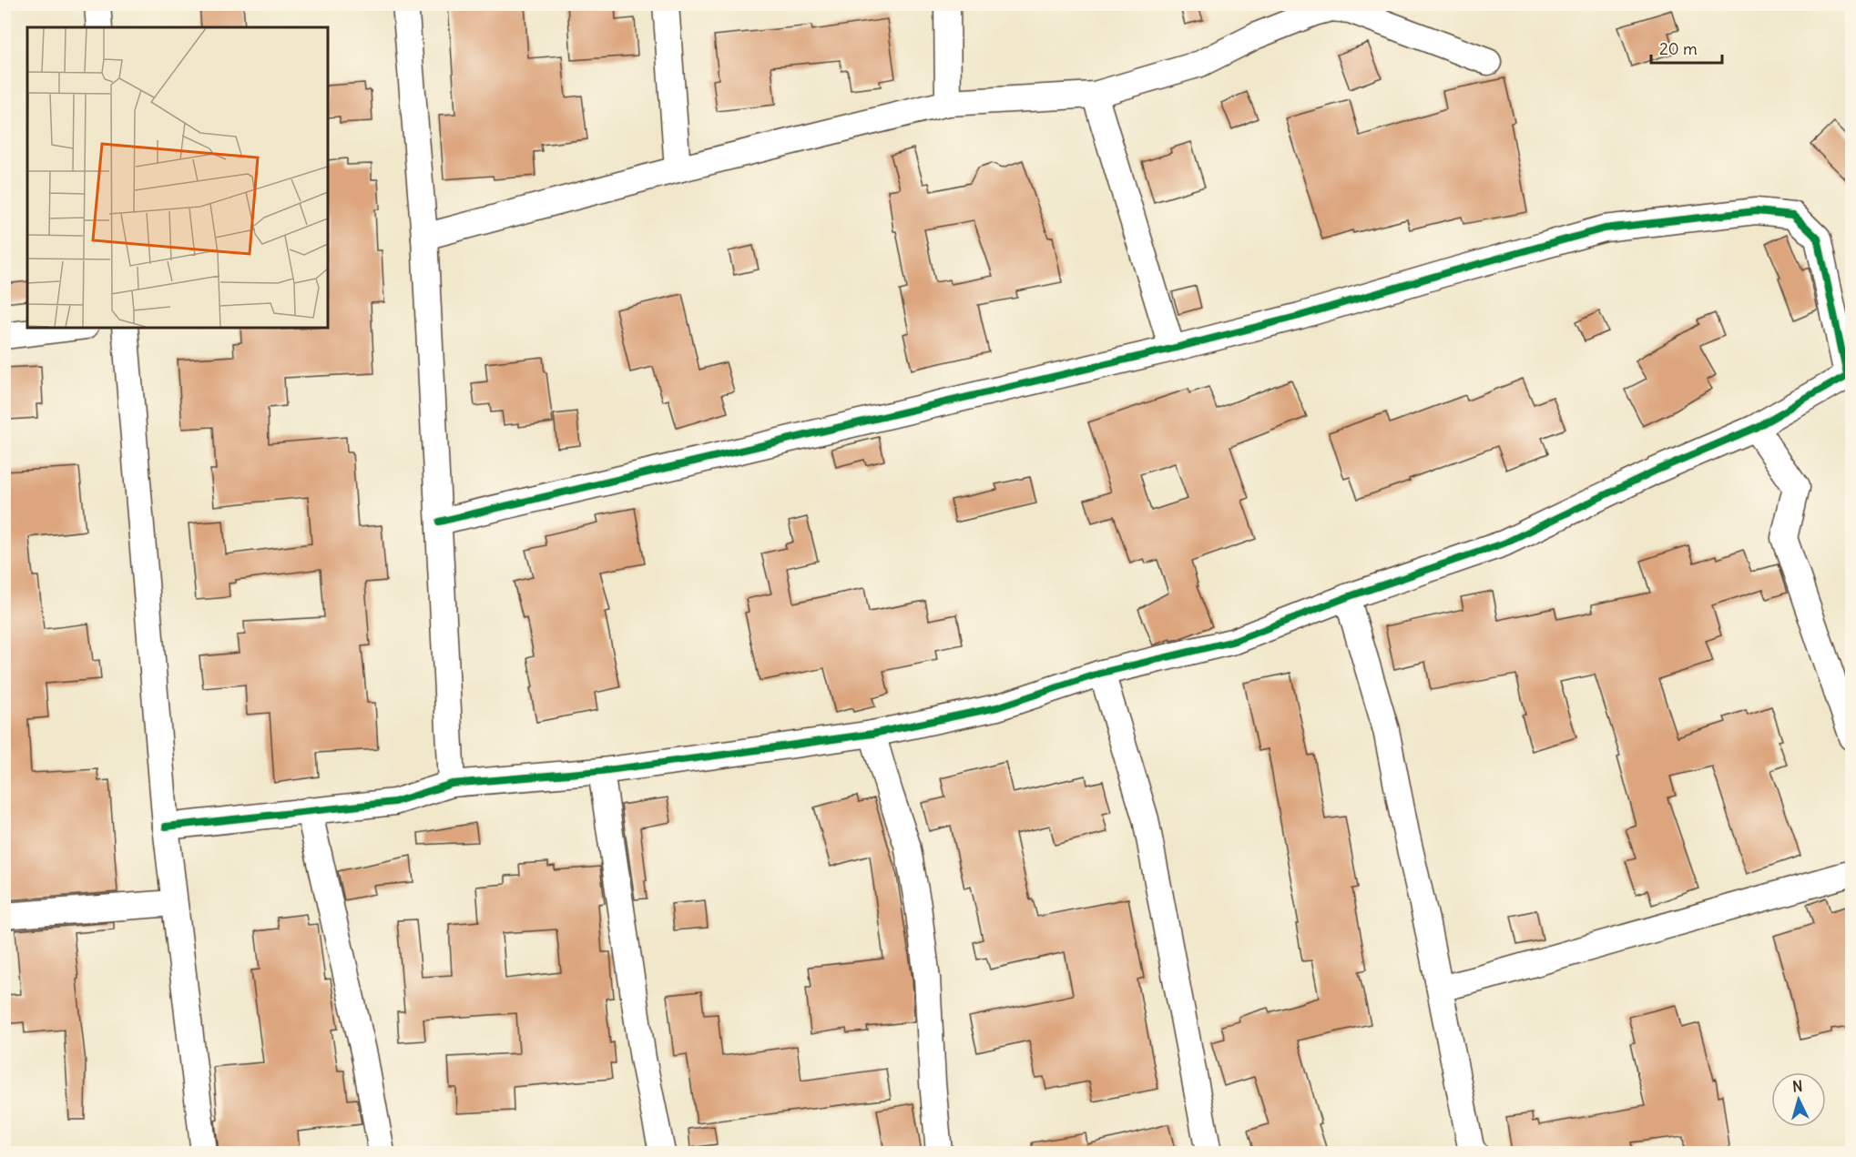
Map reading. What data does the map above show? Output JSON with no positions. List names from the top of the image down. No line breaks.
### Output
{"scale_bar":"20 m","north":"top"}
